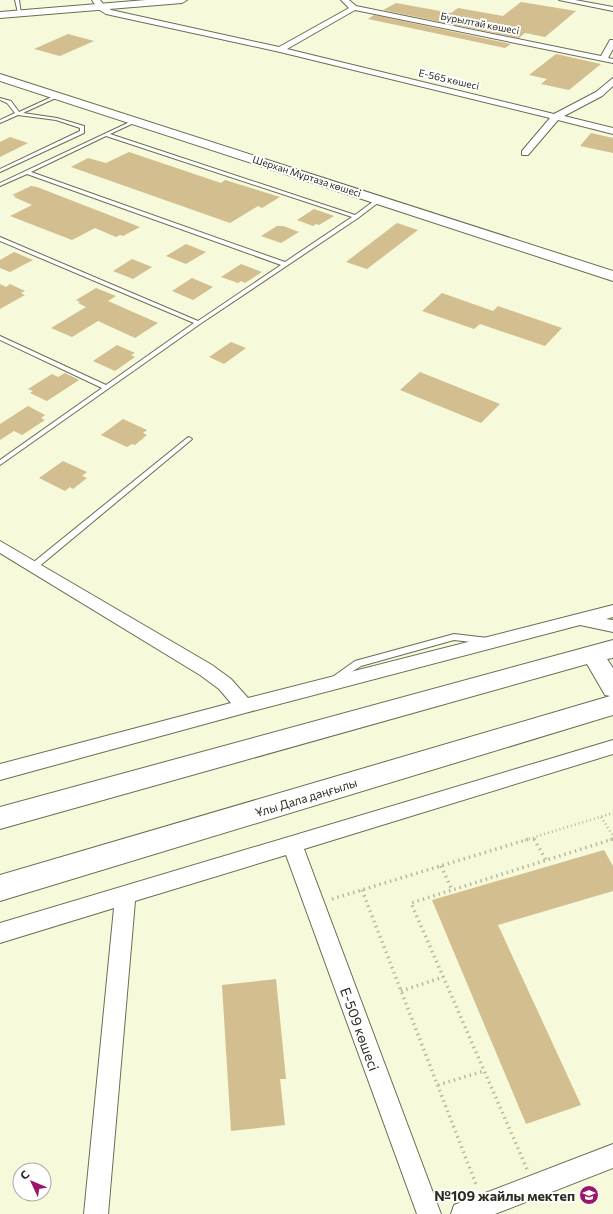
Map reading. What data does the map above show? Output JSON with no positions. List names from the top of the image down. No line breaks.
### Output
{"streets":{"main road":["Шерхан Мұртаза көшесі","Ұлы Дала даңғылы"],"street":["Бурылтай көшесі","Е-565 көшесі","Е-509 көшесі"]},"places":{"school or university":["№109 жайлы мектеп"]},"north":"top left"}
